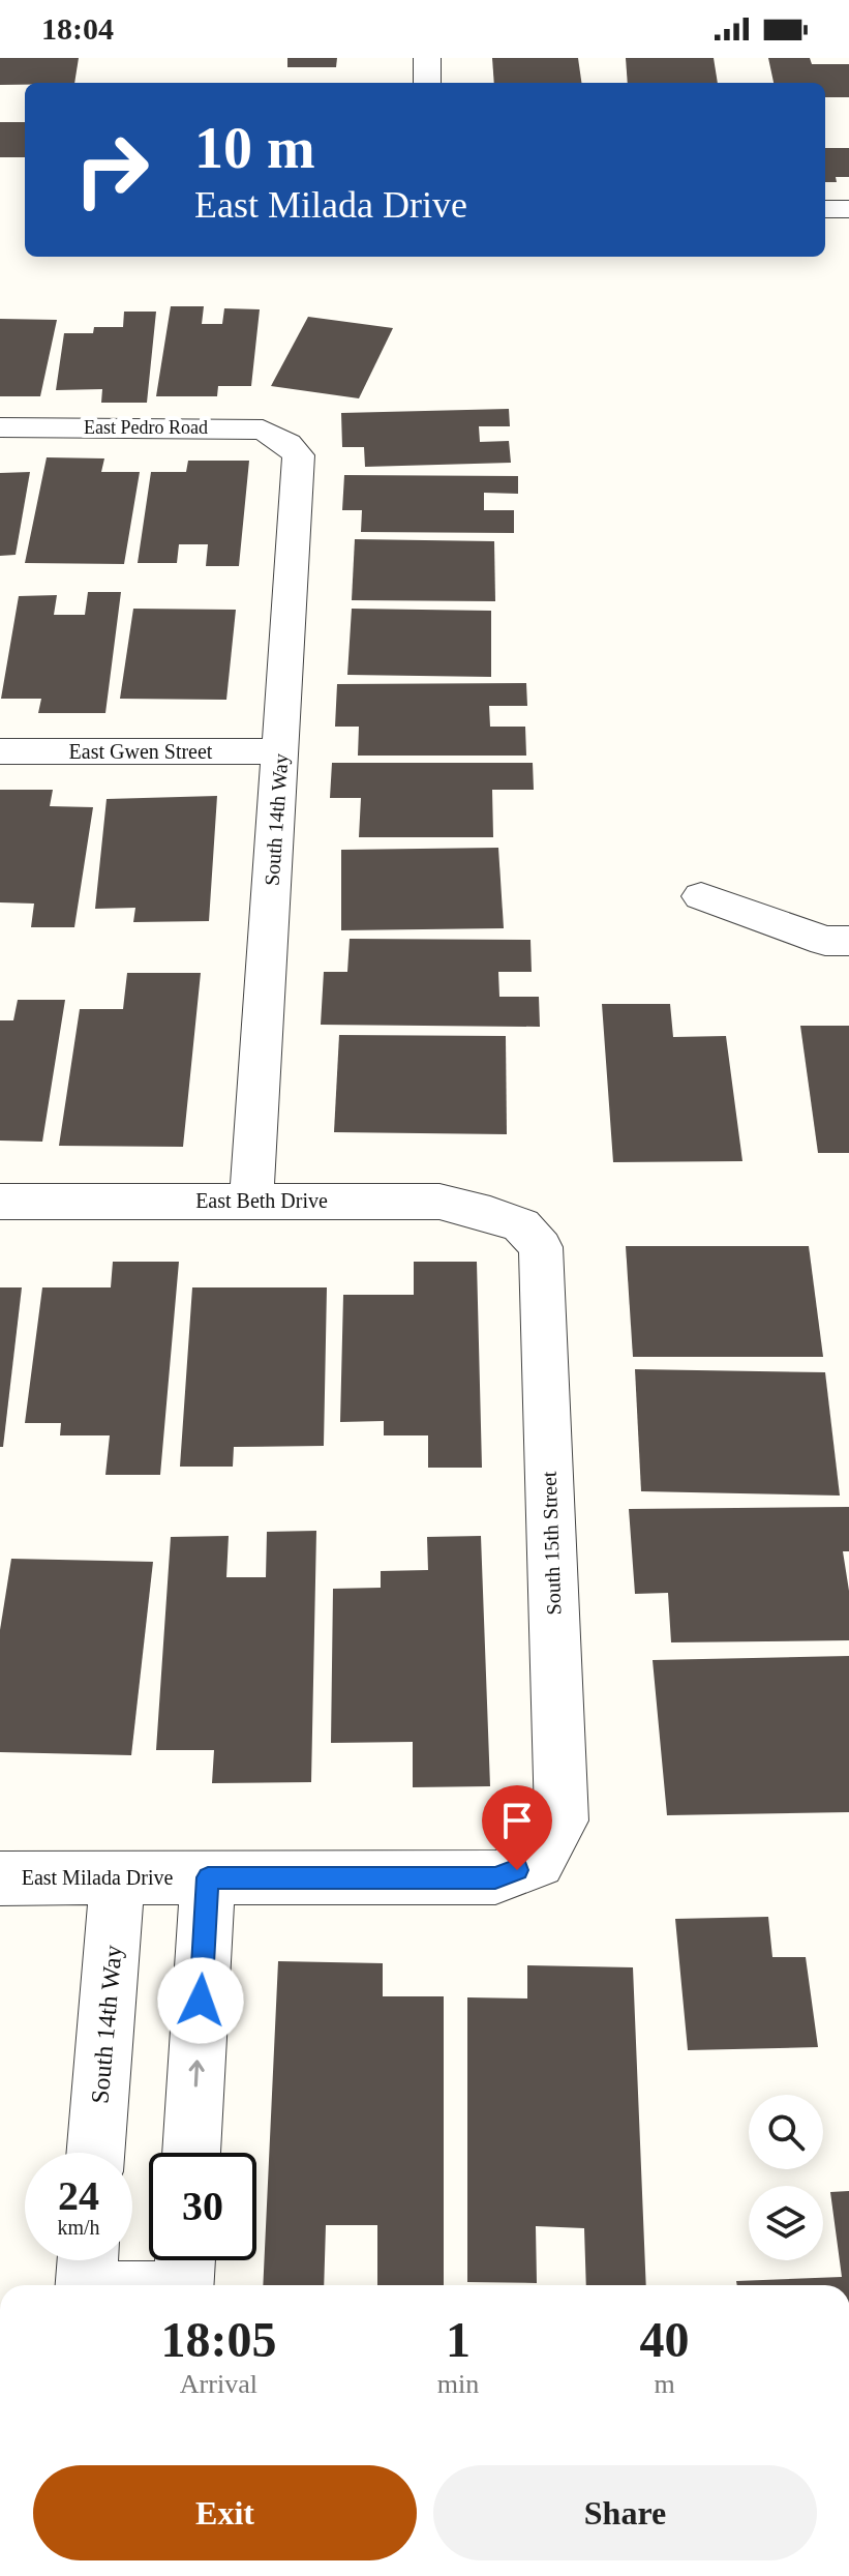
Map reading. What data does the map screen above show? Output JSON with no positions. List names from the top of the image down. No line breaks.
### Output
{"streets":{"street":["East Pedro Road","East Gwen Street","South 14th Way","East Beth Drive","South 15th Street","East Milada Drive"]},"crossings":[["East Pedro Road","South 14th Way"],["East Gwen Street","South 14th Way"],["South 14th Way","East Beth Drive"],["South 14th Way","East Milada Drive"],["East Beth Drive","South 15th Street"],["South 15th Street","East Milada Drive"]],"page":{"status":"18:04","turn":["10 m","East Milada Drive"],"speed":"24 km/h","limit":"30","eta":["18:05","Arrival","1","min","40","m"],"buttons":["Exit","Share"]}}
